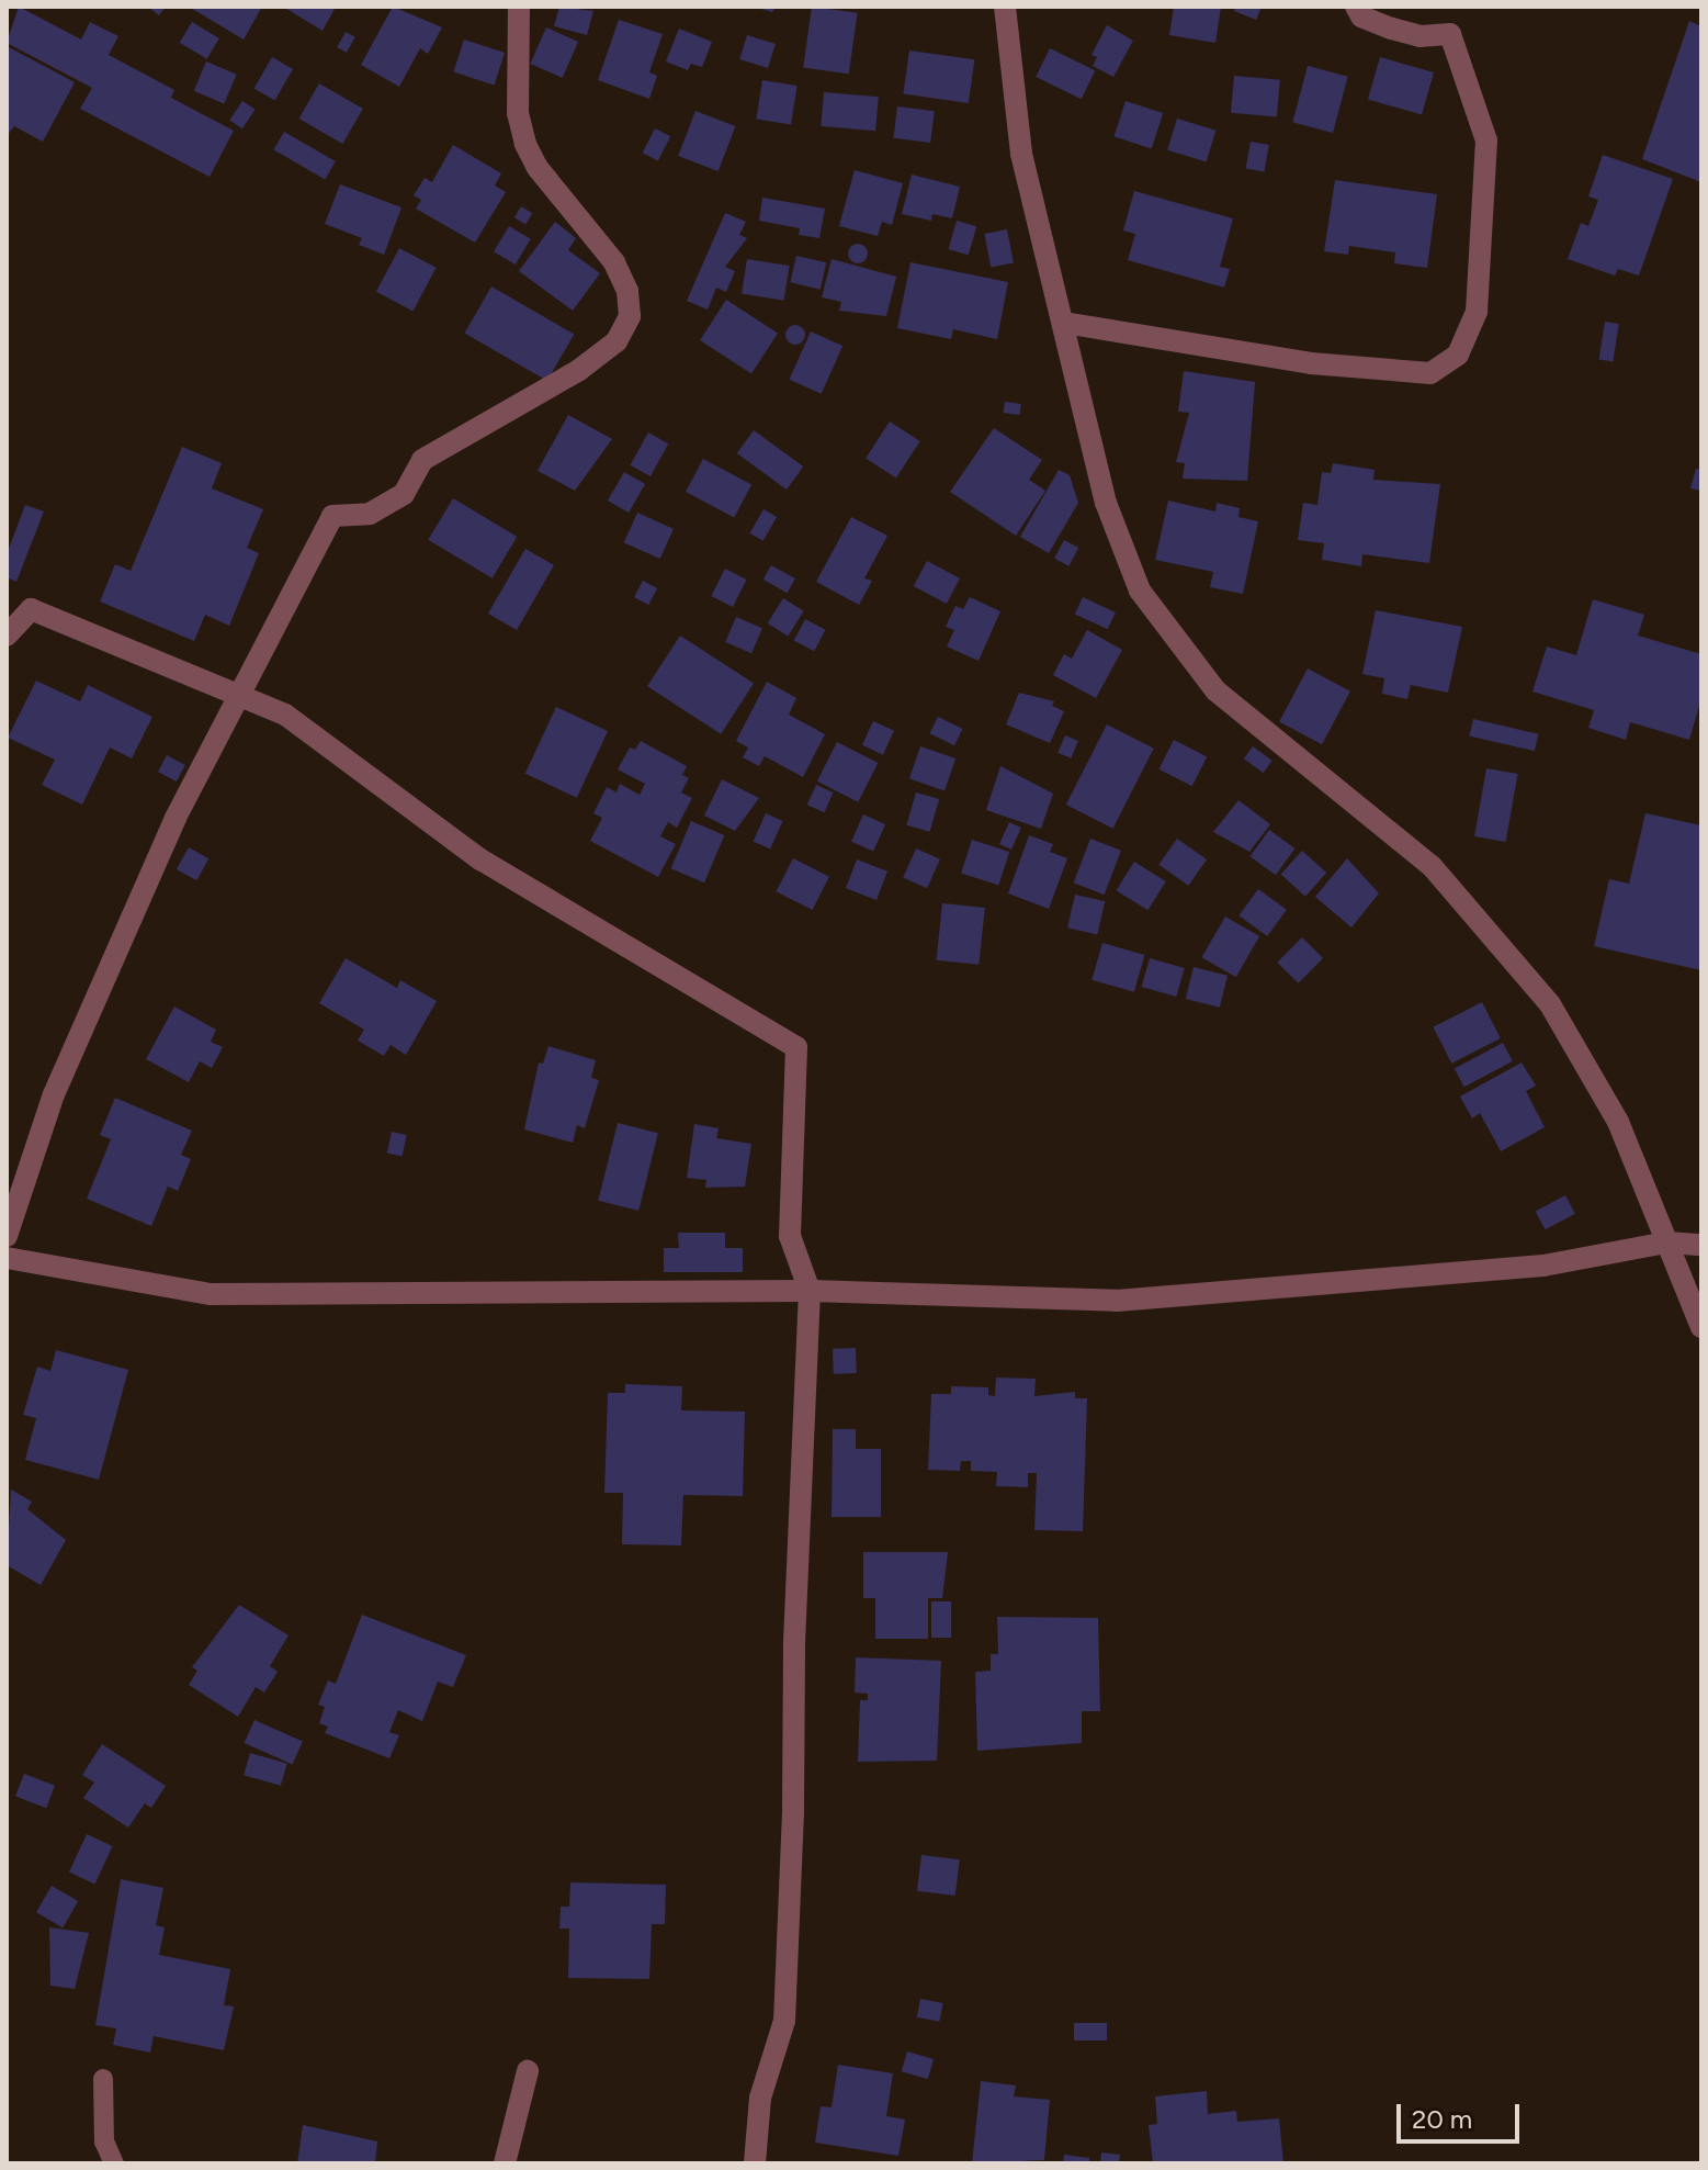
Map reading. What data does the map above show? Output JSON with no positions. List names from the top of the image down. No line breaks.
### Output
{"scale_bar":"20 m"}
